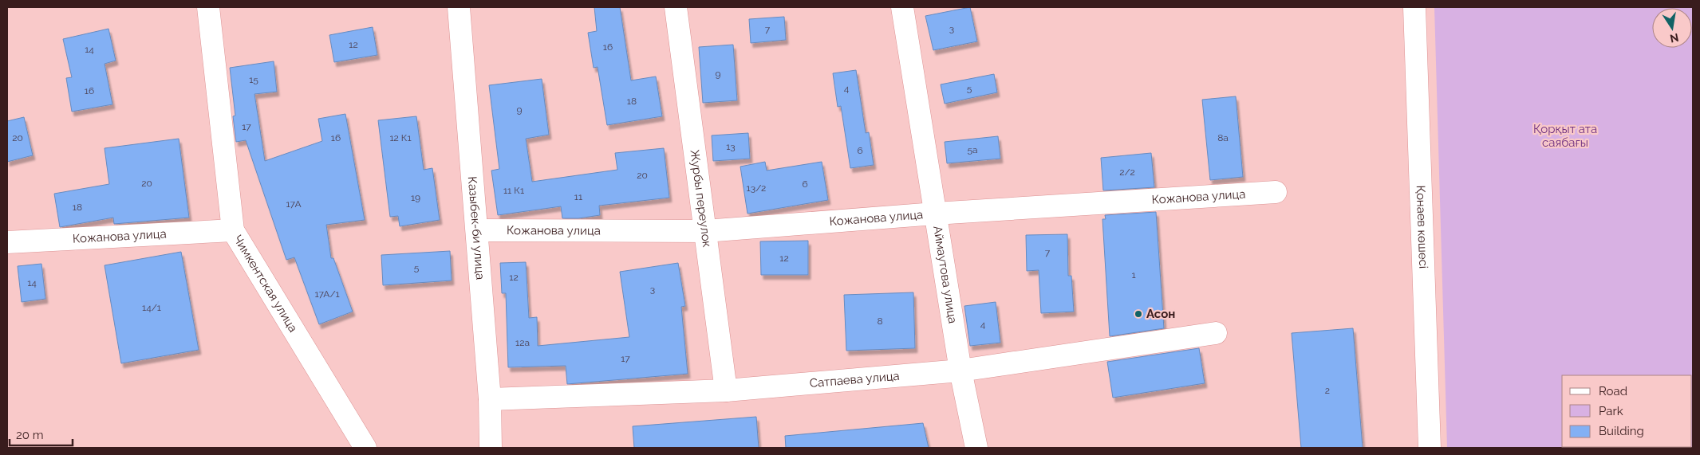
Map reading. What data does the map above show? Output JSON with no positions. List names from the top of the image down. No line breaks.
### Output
{"streets":{"street":["Кожанова улица","Журбы переулок","Казыбек-би улица","Қонаев көшесі","Аймаутова улица","Чимкентская улица","Сатпаева улица"]},"crossings":[["Кожанова улица","Журбы переулок"],["Кожанова улица","Казыбек-би улица"],["Кожанова улица","Аймаутова улица"],["Кожанова улица","Чимкентская улица"],["Журбы переулок","Сатпаева улица"],["Казыбек-би улица","Сатпаева улица"],["Аймаутова улица","Сатпаева улица"]],"parks":["Қорқыт ата саябағы"],"places":["Асон"],"house_numbers":["3","7","12","16","14","9","15","4","5","16","18","9","17","20","16","12 К1","8а","13","5а","6","2/2","20","20","6","13/2","11 К1","11","19","17А","18","7","12","5","1","12","14","3","17А/1","14/1","8","4","12а","17","2"],"legend":["Road","Park","Building"],"scale_bar":"20 m","north":"bottom"}
